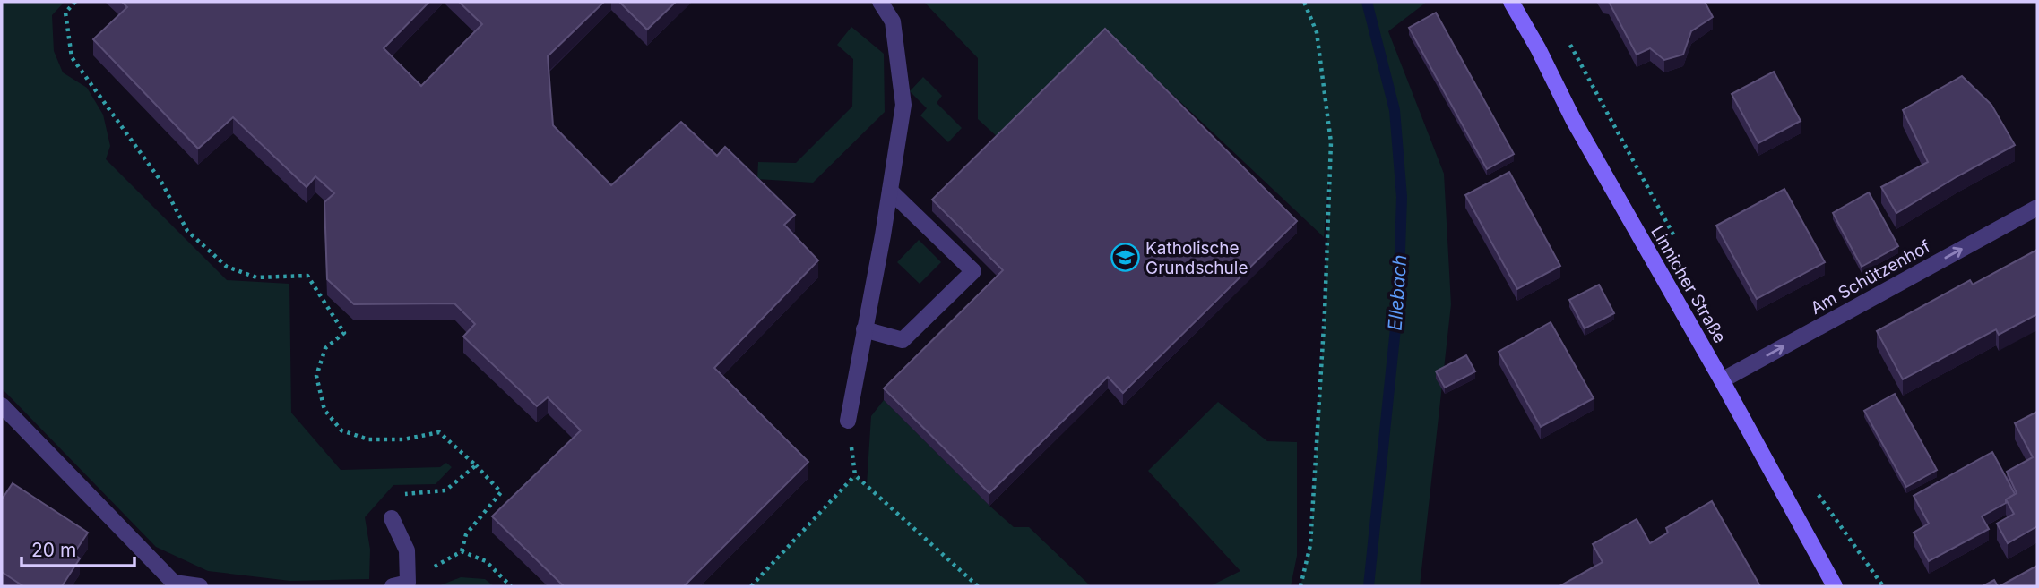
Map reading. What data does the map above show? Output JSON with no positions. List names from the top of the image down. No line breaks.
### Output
{"streets":{"main road":["Linnicher Straße"],"street":["Am Schützenhof"]},"crossings":[["Am Schützenhof","Linnicher Straße"]],"one_way":["Am Schützenhof"],"water":["Ellebach"],"places":{"school or university":["Katholische Grundschule"]},"scale_bar":"20 m"}
